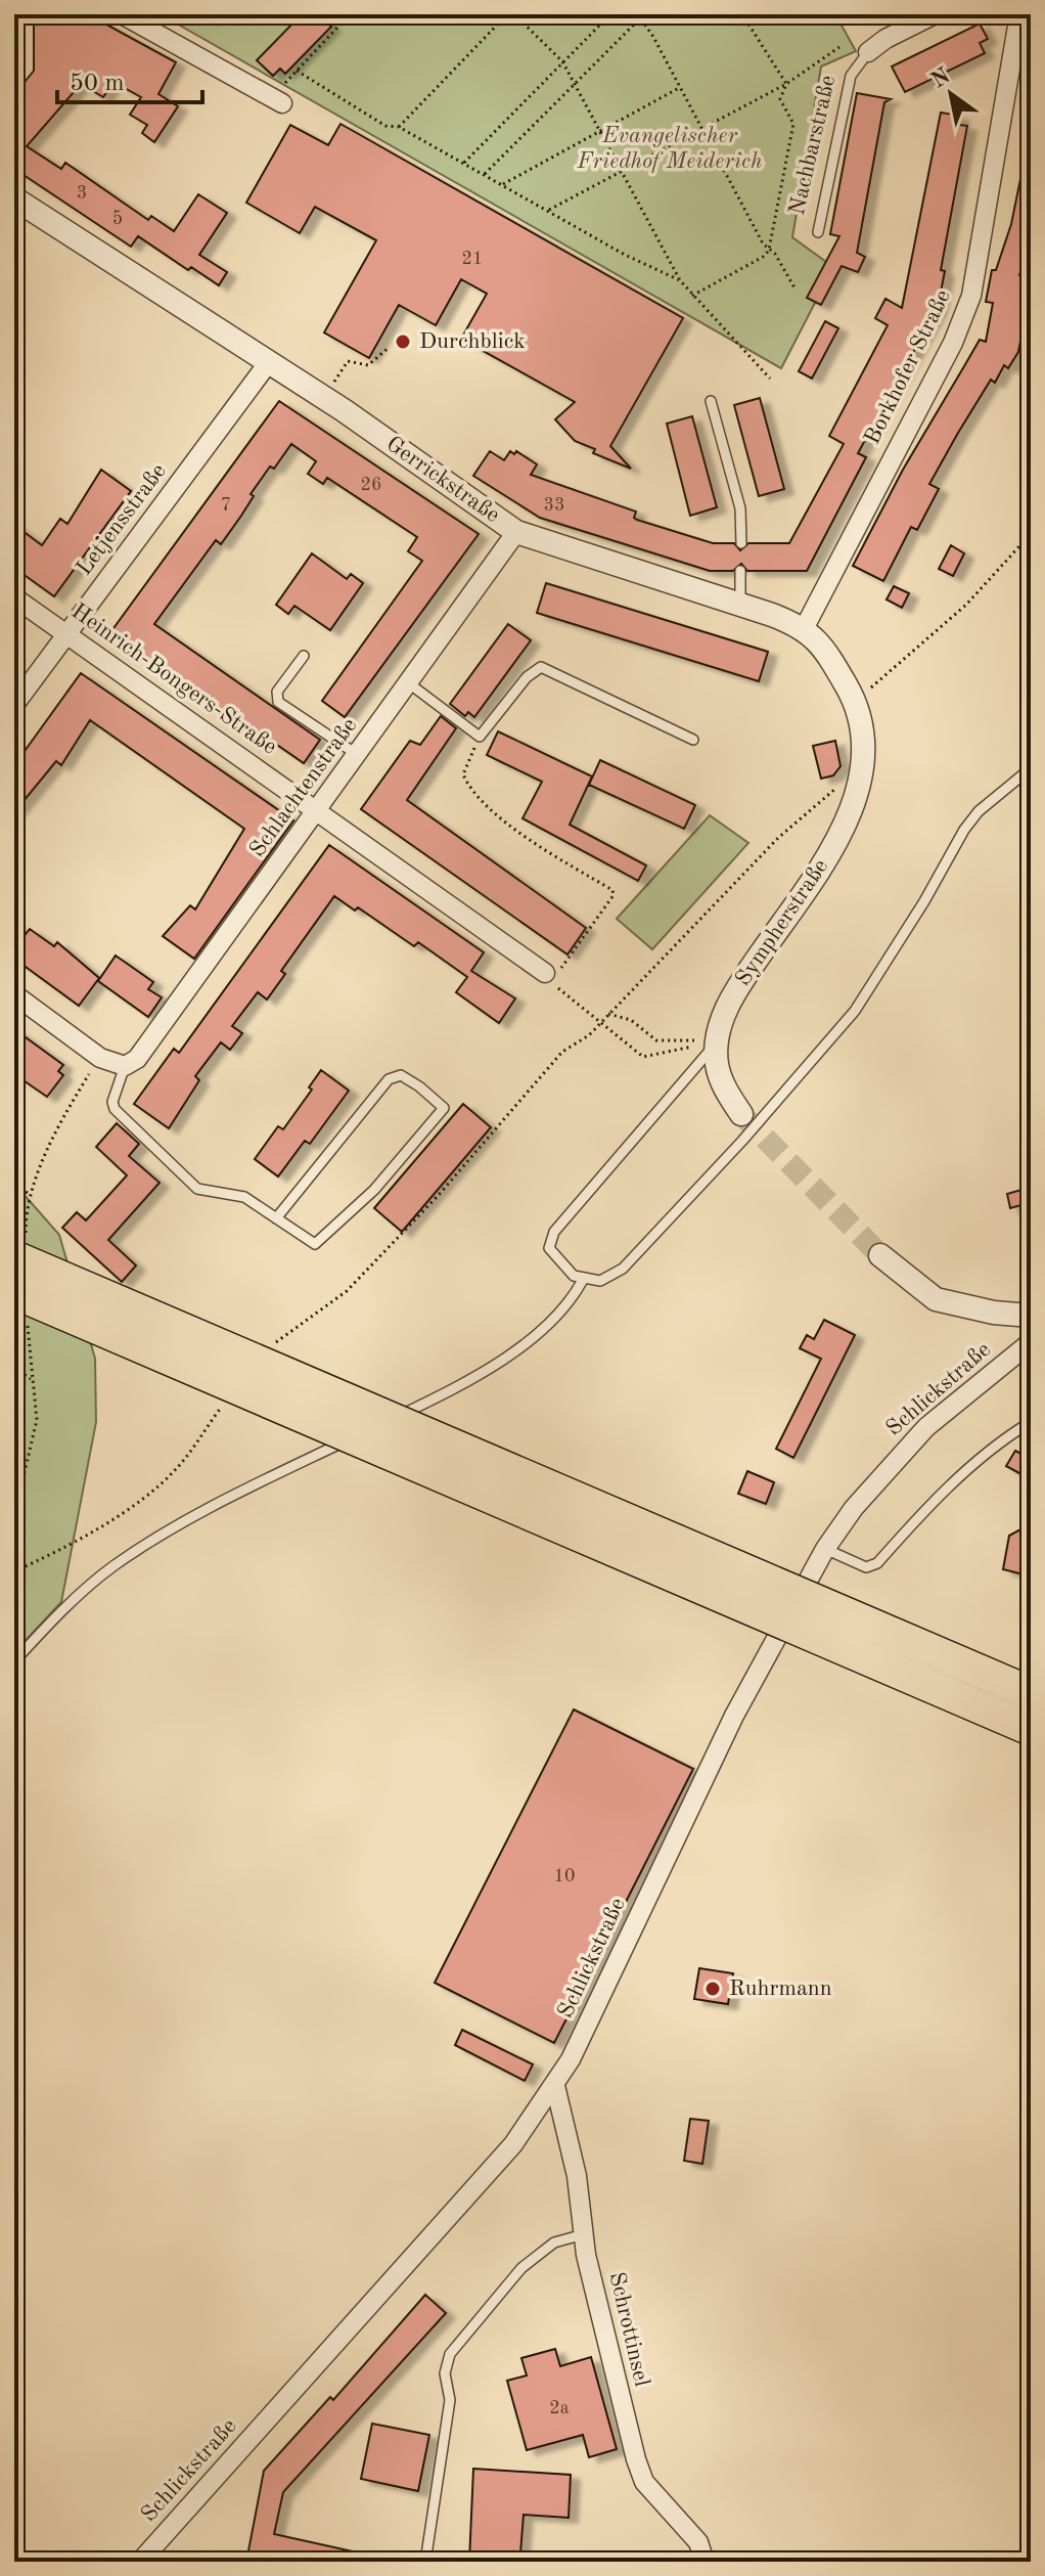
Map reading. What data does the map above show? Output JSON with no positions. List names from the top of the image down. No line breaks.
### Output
{"streets":{"street":["Nachbarstraße","Borkhofer Straße","Gerrickstraße","Letjensstraße","Heinrich-Bongers-Straße","Schlachtenstraße","Sympherstraße","Schlickstraße","Schrottinsel"]},"crossings":[["Borkhofer Straße","Gerrickstraße"],["Gerrickstraße","Letjensstraße"],["Gerrickstraße","Schlachtenstraße"],["Letjensstraße","Heinrich-Bongers-Straße"],["Heinrich-Bongers-Straße","Schlachtenstraße"],["Schlickstraße","Schrottinsel"]],"parks":["Evangelischer Friedhof Meiderich"],"places":["Durchblick","Ruhrmann"],"house_numbers":["3","5","21","26","7","33","10","2a"],"scale_bar":"50 m","north":"top left"}
